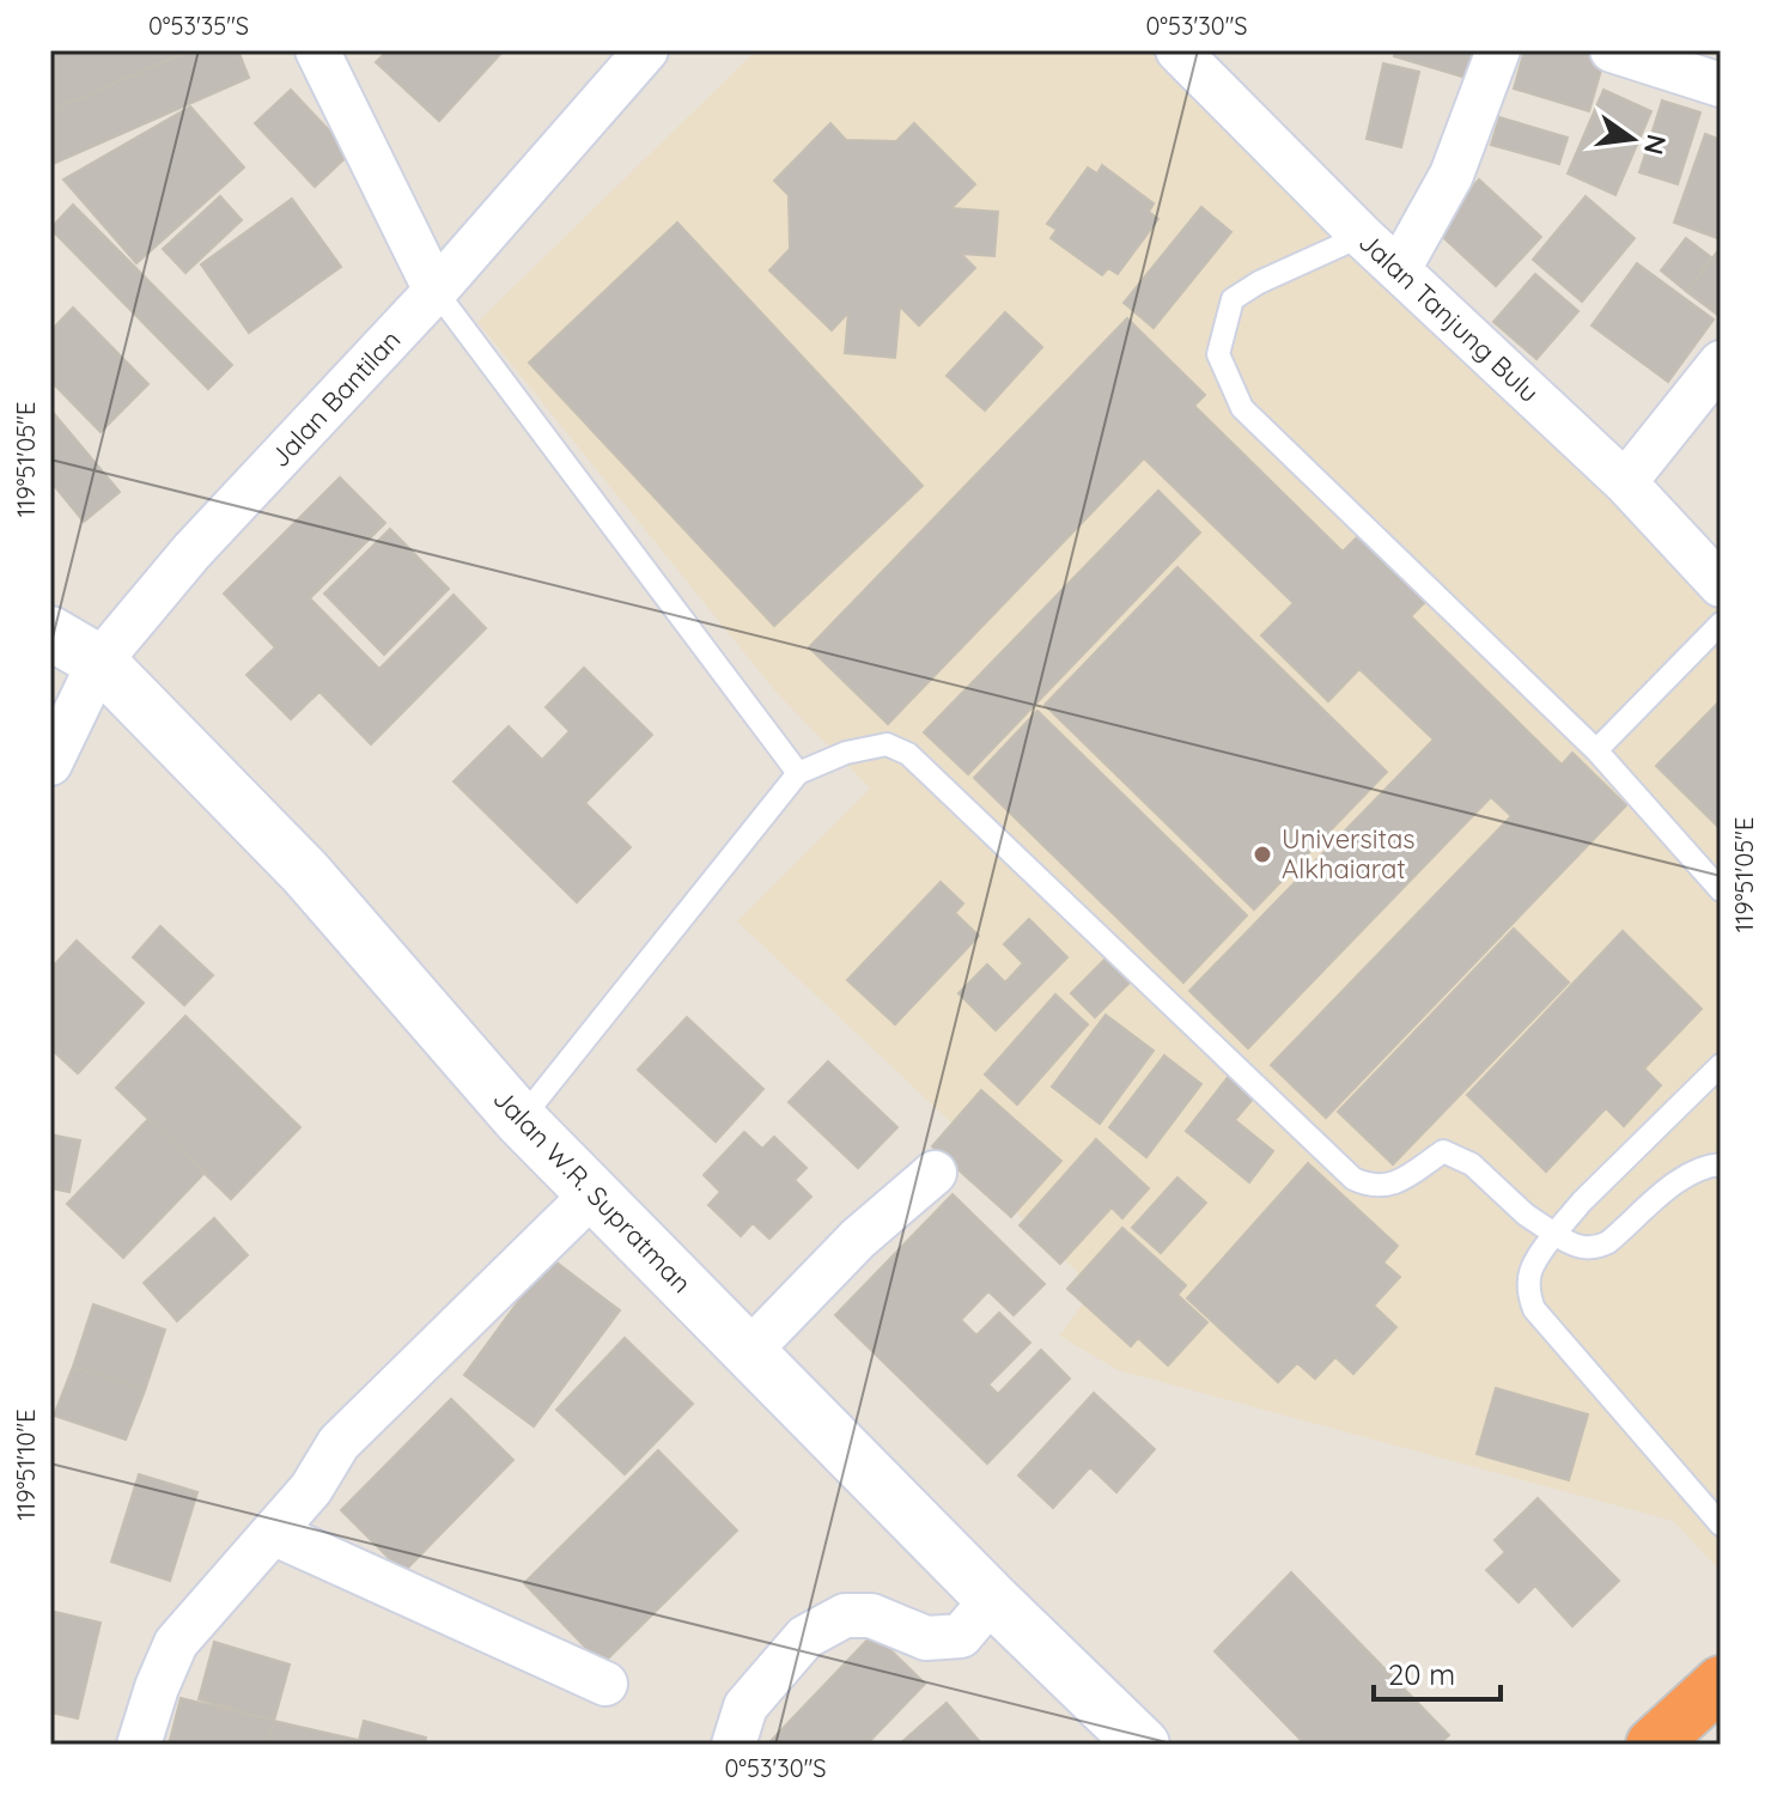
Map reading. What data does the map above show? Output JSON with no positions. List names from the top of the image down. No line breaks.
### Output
{"streets":{"street":["Jalan Tanjung Bulu","Jalan Bantilan","Jalan W.R. Supratman"]},"crossings":[["Jalan Bantilan","Jalan W.R. Supratman"]],"places":["Universitas Alkhaiarat"],"scale_bar":"20 m","north":"right","coordinates":["0°53'35\"S","0°53'30\"S","119°51'05\"E","119°51'10\"E"]}
